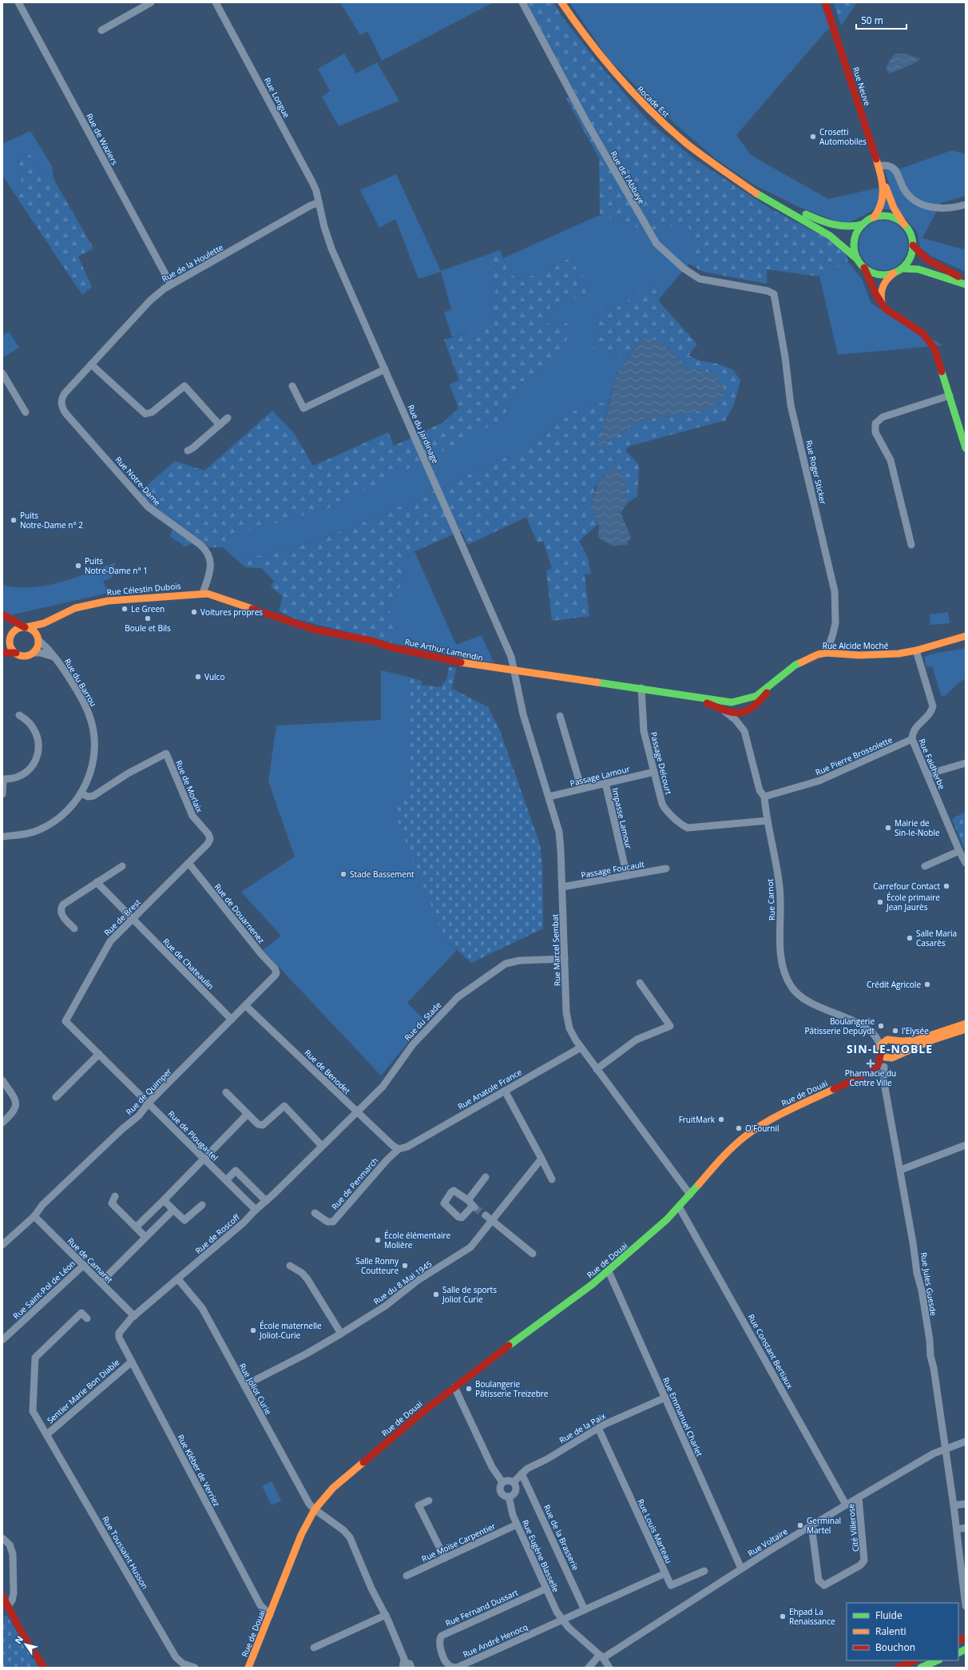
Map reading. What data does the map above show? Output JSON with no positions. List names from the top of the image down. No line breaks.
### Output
{"streets":{"street":["Rue Neuve","Rue Longue","Rocade Est","Rue de Waziers","Rue de l'Abbaye","Rue de la Houlette","Rue du Jardinage","Rue Roger Sticker","Rue Notre-Dame","Rue Célestin Dubois","Rue Alcide Moché","Rue Arthur Lamendin","Rue du Barrou","Rue Pierre Brossolette","Passage Delcourt","Rue Faidherbe","Passage Lamour","Rue de Morlaix","Impasse Lamour","Passage Foucault","Rue Carnot","Rue de Douarnenez","Rue de Brest","Rue Marcel Sembat","Rue de Chateaulin","Rue du Stade","Rue de Benodet","Rue Anatole France","Rue de Quimper","Rue de Douai","Rue de Plougastel","Rue de Penmarch","Rue de Roscoff","Rue de Camaret","Rue du 8 Mai 1945","Rue Jules Guesde","Rue Saint-Pol de Léon","Rue Constant Bertiaux","Rue Joliot Curie","Sentier Marie Bon Diable","Rue Emmanuel Charlet","Rue de la Paix","Rue Kléber de Verriez","Cité Villerose","Rue Louis Marteau","Rue de la Brasserie","Rue Moïse Carpentier","Rue Voltaire","Rue Toussaint Husson","Rue Eugène Blasselle","Rue Fernand Dussart","Rue André Henocq"]},"crossings":[["Rue Longue","Rue de la Houlette"],["Rue Longue","Rue du Jardinage"],["Rue de Waziers","Rue de la Houlette"],["Rue de l'Abbaye","Rue Roger Sticker"],["Rue de la Houlette","Rue du Jardinage"],["Rue de la Houlette","Rue Notre-Dame"],["Rue du Jardinage","Rue Arthur Lamendin"],["Rue du Jardinage","Rue Marcel Sembat"],["Rue Roger Sticker","Rue Alcide Moché"],["Rue Notre-Dame","Rue Célestin Dubois"],["Rue Notre-Dame","Rue Arthur Lamendin"],["Rue Célestin Dubois","Rue Arthur Lamendin"],["Rue Célestin Dubois","Rue du Barrou"],["Rue Alcide Moché","Rue Faidherbe"],["Rue Arthur Lamendin","Passage Delcourt"],["Rue Arthur Lamendin","Rue Marcel Sembat"],["Rue du Barrou","Rue de Morlaix"],["Rue Pierre Brossolette","Rue Faidherbe"],["Rue Pierre Brossolette","Rue Carnot"],["Passage Delcourt","Passage Lamour"],["Passage Delcourt","Rue Carnot"],["Passage Lamour","Impasse Lamour"],["Passage Lamour","Rue Marcel Sembat"],["Rue de Morlaix","Rue de Brest"],["Impasse Lamour","Passage Foucault"],["Passage Foucault","Rue Marcel Sembat"],["Rue Carnot","Rue de Douai"],["Rue de Douarnenez","Rue de Brest"],["Rue de Douarnenez","Rue de Quimper"],["Rue de Brest","Rue de Chateaulin"],["Rue de Brest","Rue de Plougastel"],["Rue Marcel Sembat","Rue du Stade"],["Rue Marcel Sembat","Rue Anatole France"],["Rue Marcel Sembat","Rue de Douai"],["Rue de Chateaulin","Rue de Quimper"],["Rue du Stade","Rue de Benodet"],["Rue du Stade","Rue de Roscoff"],["Rue de Benodet","Rue de Quimper"],["Rue de Benodet","Rue de Penmarch"],["Rue Anatole France","Rue de Penmarch"],["Rue de Quimper","Rue de Plougastel"],["Rue de Quimper","Rue de Camaret"],["Rue de Douai","Rue Jules Guesde"],["Rue de Douai","Rue Constant Bertiaux"],["Rue de Douai","Rue Joliot Curie"],["Rue de Douai","Rue Emmanuel Charlet"],["Rue de Douai","Rue Kléber de Verriez"],["Rue de Plougastel","Rue de Roscoff"],["Rue de Roscoff","Rue de Camaret"],["Rue de Roscoff","Rue Joliot Curie"],["Rue de Roscoff","Rue Kléber de Verriez"],["Rue de Camaret","Rue Saint-Pol de Léon"],["Rue du 8 Mai 1945","Rue Joliot Curie"],["Rue Jules Guesde","Rue Voltaire"],["Rue Constant Bertiaux","Rue Voltaire"],["Sentier Marie Bon Diable","Rue Kléber de Verriez"],["Sentier Marie Bon Diable","Rue Toussaint Husson"],["Rue Emmanuel Charlet","Rue de la Paix"],["Rue Emmanuel Charlet","Rue Voltaire"],["Rue de la Paix","Rue Louis Marteau"],["Rue de la Paix","Rue de la Brasserie"],["Rue de la Paix","Rue Eugène Blasselle"],["Cité Villerose","Rue Voltaire"],["Rue Louis Marteau","Rue de la Brasserie"],["Rue Louis Marteau","Rue Eugène Blasselle"],["Rue Louis Marteau","Rue André Henocq"],["Rue Moïse Carpentier","Rue Eugène Blasselle"],["Rue Voltaire","Rue Eugène Blasselle"],["Rue Eugène Blasselle","Rue Fernand Dussart"],["Rue Eugène Blasselle","Rue André Henocq"],["Rue Fernand Dussart","Rue André Henocq"]],"districts":["SIN-LE-NOBLE"],"places":{"other":["Crosetti Automobiles","Puits Notre-Dame n° 2","Puits Notre-Dame n° 1","Le Green","Voitures propres","Boule et Bils","Vulco","Mairie de Sin-le-Noble","Stade Bassement","Carrefour Contact","École primaire Jean Jaurès","Salle Maria Casarès","Crédit Agricole","Boulangerie Pâtisserie Depuydt","l'Elysée","FruitMark","O'Fournil","École élémentaire Molière","Salle Ronny Coutteure","Salle de sports Joliot Curie","École maternelle Joliot-Curie","Boulangerie Pâtisserie Treizebre","Germinal Martel","Ehpad La Renaissance"],"health":["Pharmacie du Centre Ville"]},"legend":["Fluide","Ralenti","Bouchon"],"scale_bar":"50 m","north":"top left"}
